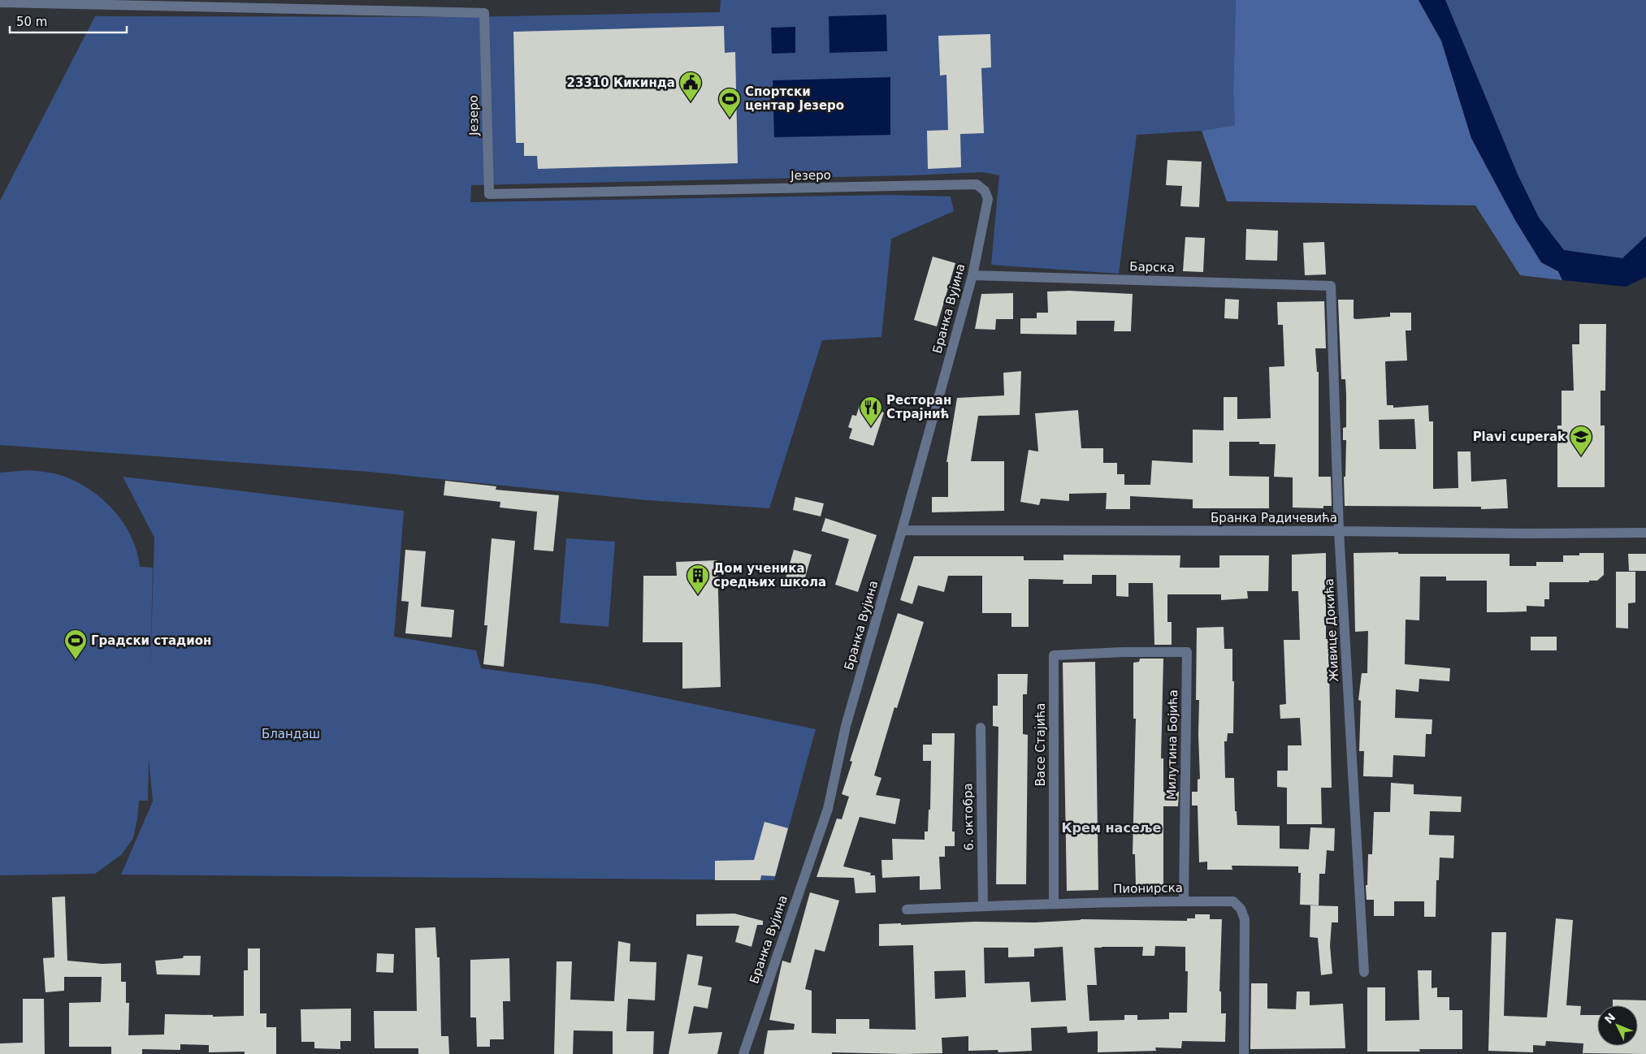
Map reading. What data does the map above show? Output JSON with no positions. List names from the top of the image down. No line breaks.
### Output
{"streets":{"street":["Језеро","Барска","Бранка Вујина","Бранка Радичевића","Живице Докића","Васе Стајића","Милутина Бојића","6. октобра","Пионирска"]},"crossings":[["Језеро","Бранка Вујина"],["Барска","Бранка Вујина"],["Барска","Живице Докића"],["Бранка Вујина","Бранка Радичевића"],["Бранка Радичевића","Живице Докића"],["Васе Стајића","Милутина Бојића"],["Васе Стајића","Пионирска"],["Милутина Бојића","Пионирска"],["6. октобра","Пионирска"]],"districts":["Крем насеље"],"parks":["Бландаш"],"places":{"public building":["23310 Кикинда"],"sports":["Спортски центар Језеро","Градски стадион"],"restaurant":["Ресторан Страјнић"],"school or university":["Plavi cuperak"],"building":["Дом ученика средњих школа"]},"scale_bar":"50 m","north":"top left"}
